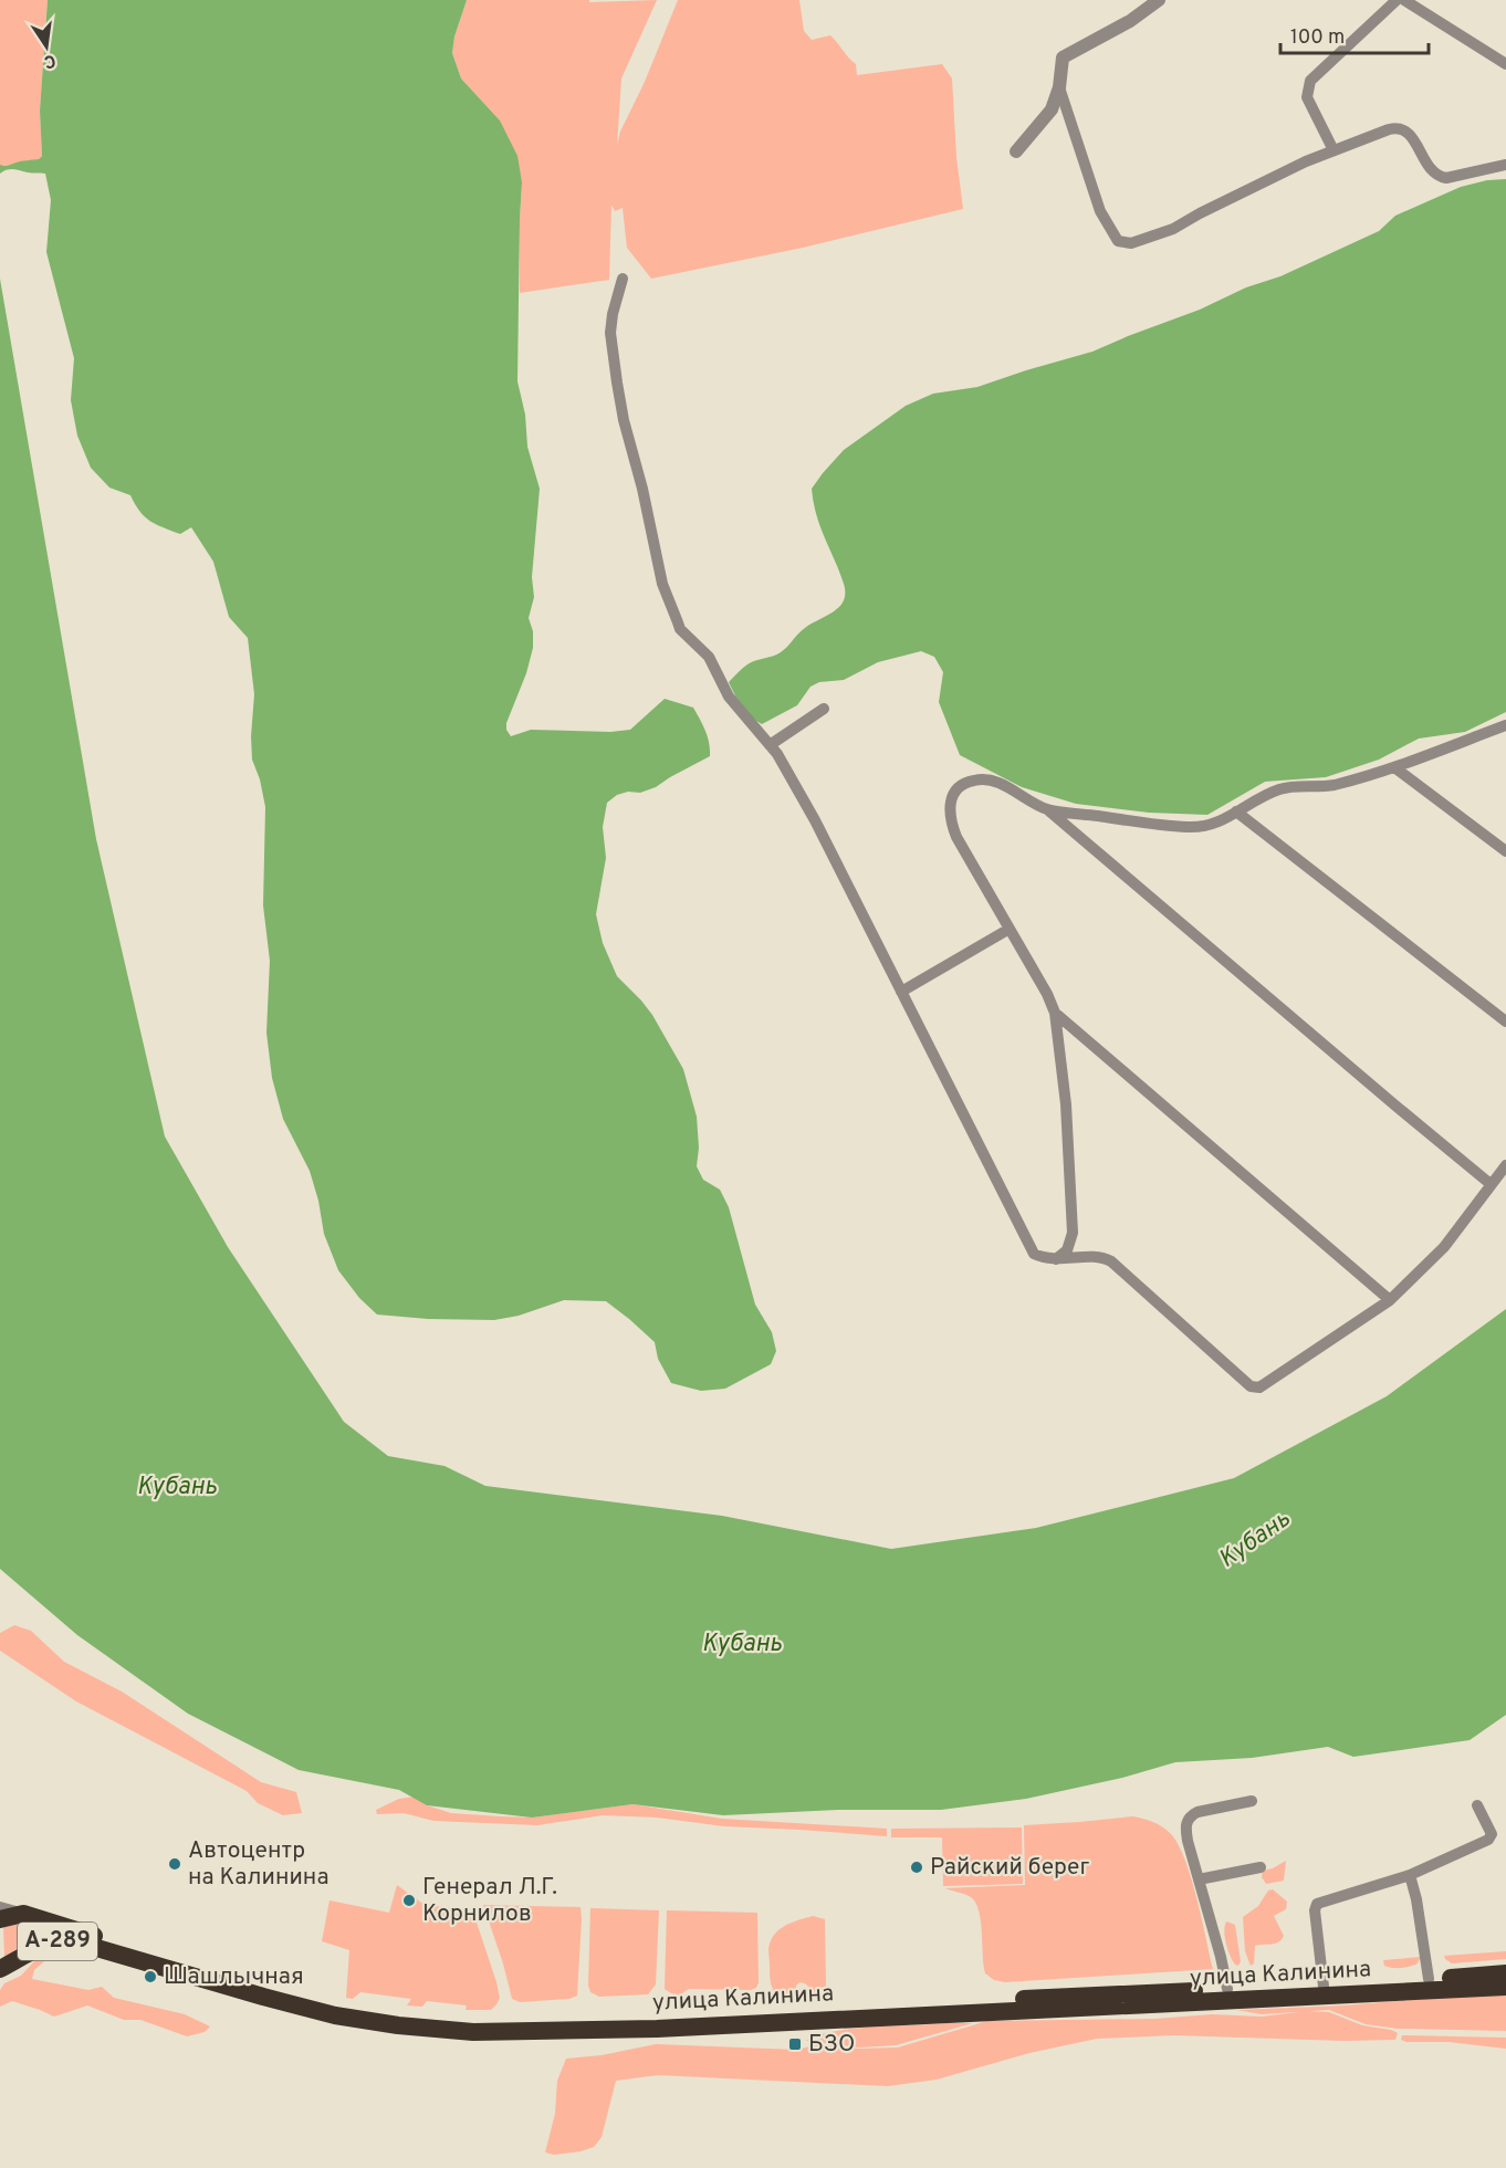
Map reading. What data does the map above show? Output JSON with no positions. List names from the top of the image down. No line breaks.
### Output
{"streets":{"highway":["А-289","улица Калинина"]},"water":["Кубань"],"places":{"other":["Автоцентр на Калинина","Райский берег","Генерал Л.Г. Корнилов","Шашлычная"],"transit":["БЗО"]},"scale_bar":"100 m","north":"bottom"}
